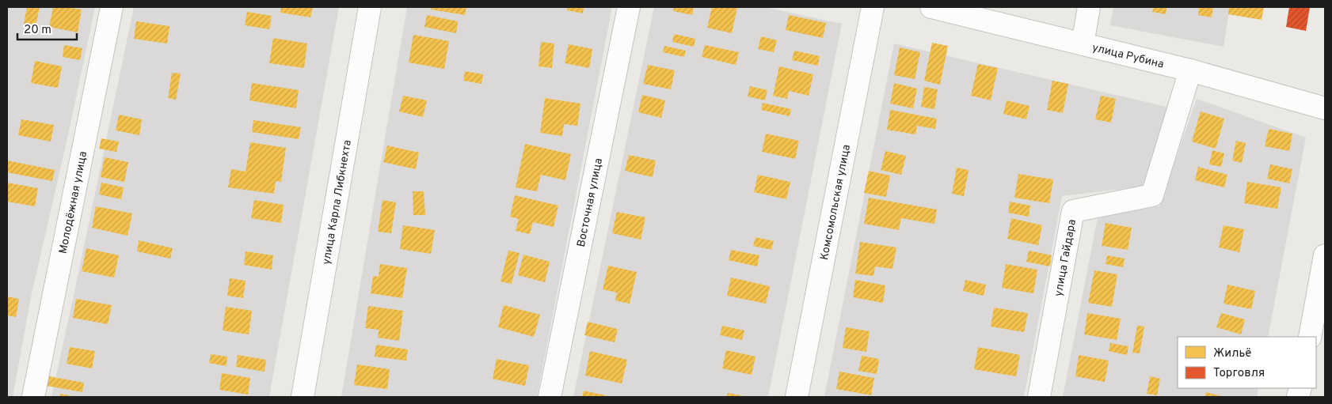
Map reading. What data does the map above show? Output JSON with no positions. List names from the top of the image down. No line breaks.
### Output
{"streets":{"street":["улица Рубина","Молодёжная улица","Восточная улица","улица Карла Либкнехта","Комсомольская улица","улица Гайдара"]},"crossings":[["улица Рубина","улица Гайдара"]],"legend":["Жильё","Торговля"],"scale_bar":"20 m"}
